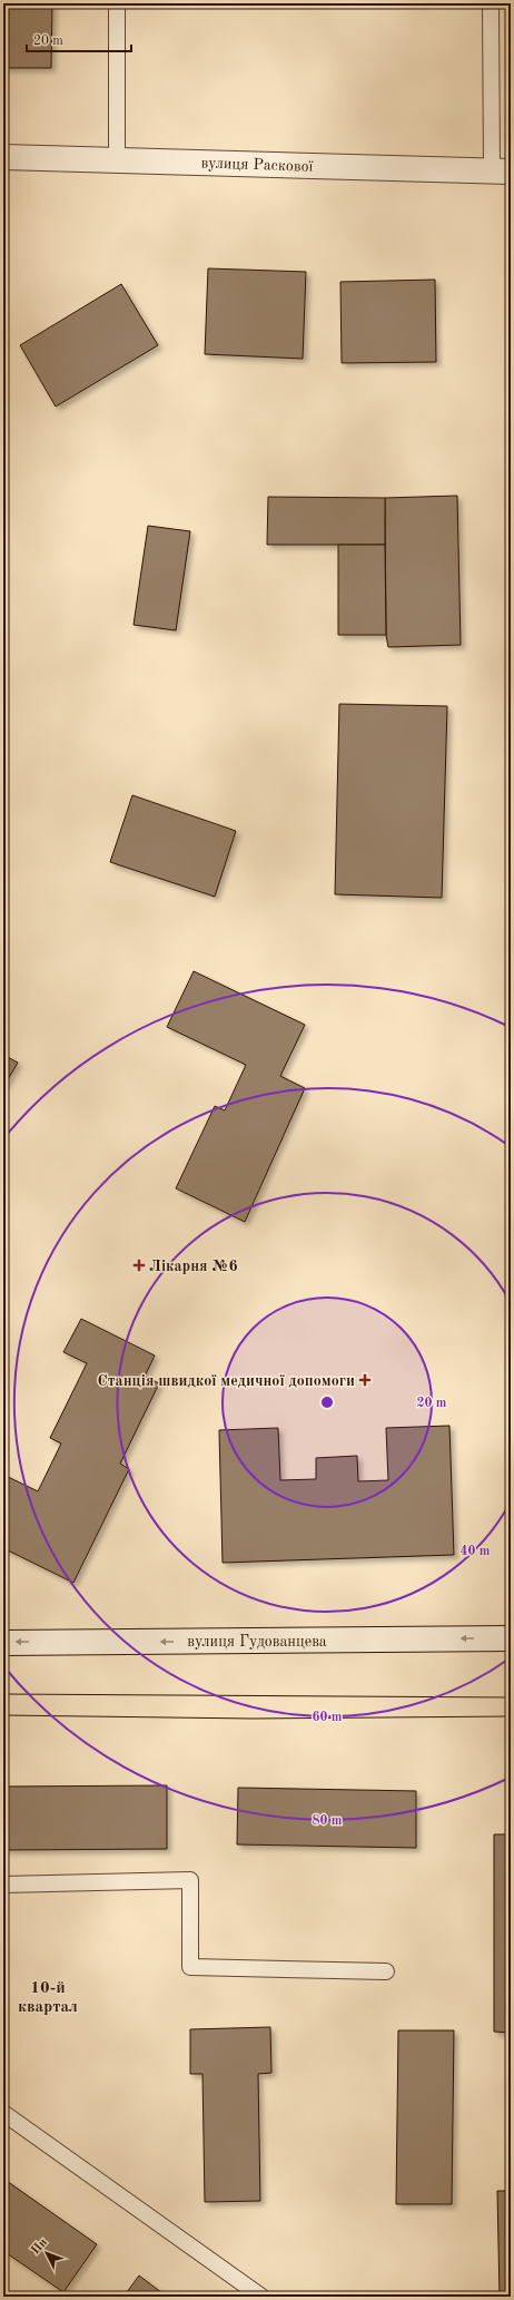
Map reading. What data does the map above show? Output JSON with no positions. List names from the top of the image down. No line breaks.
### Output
{"streets":{"street":["вулиця Раскової","вулиця Гудованцева"]},"one_way":["вулиця Гудованцева"],"districts":["10-й квартал"],"places":{"health":["Лікарня №6","Станція швидкої медичної допомоги"]},"scale_bar":"20 m","north":"top left","rings":["20 m","40 m","60 m","80 m"]}
